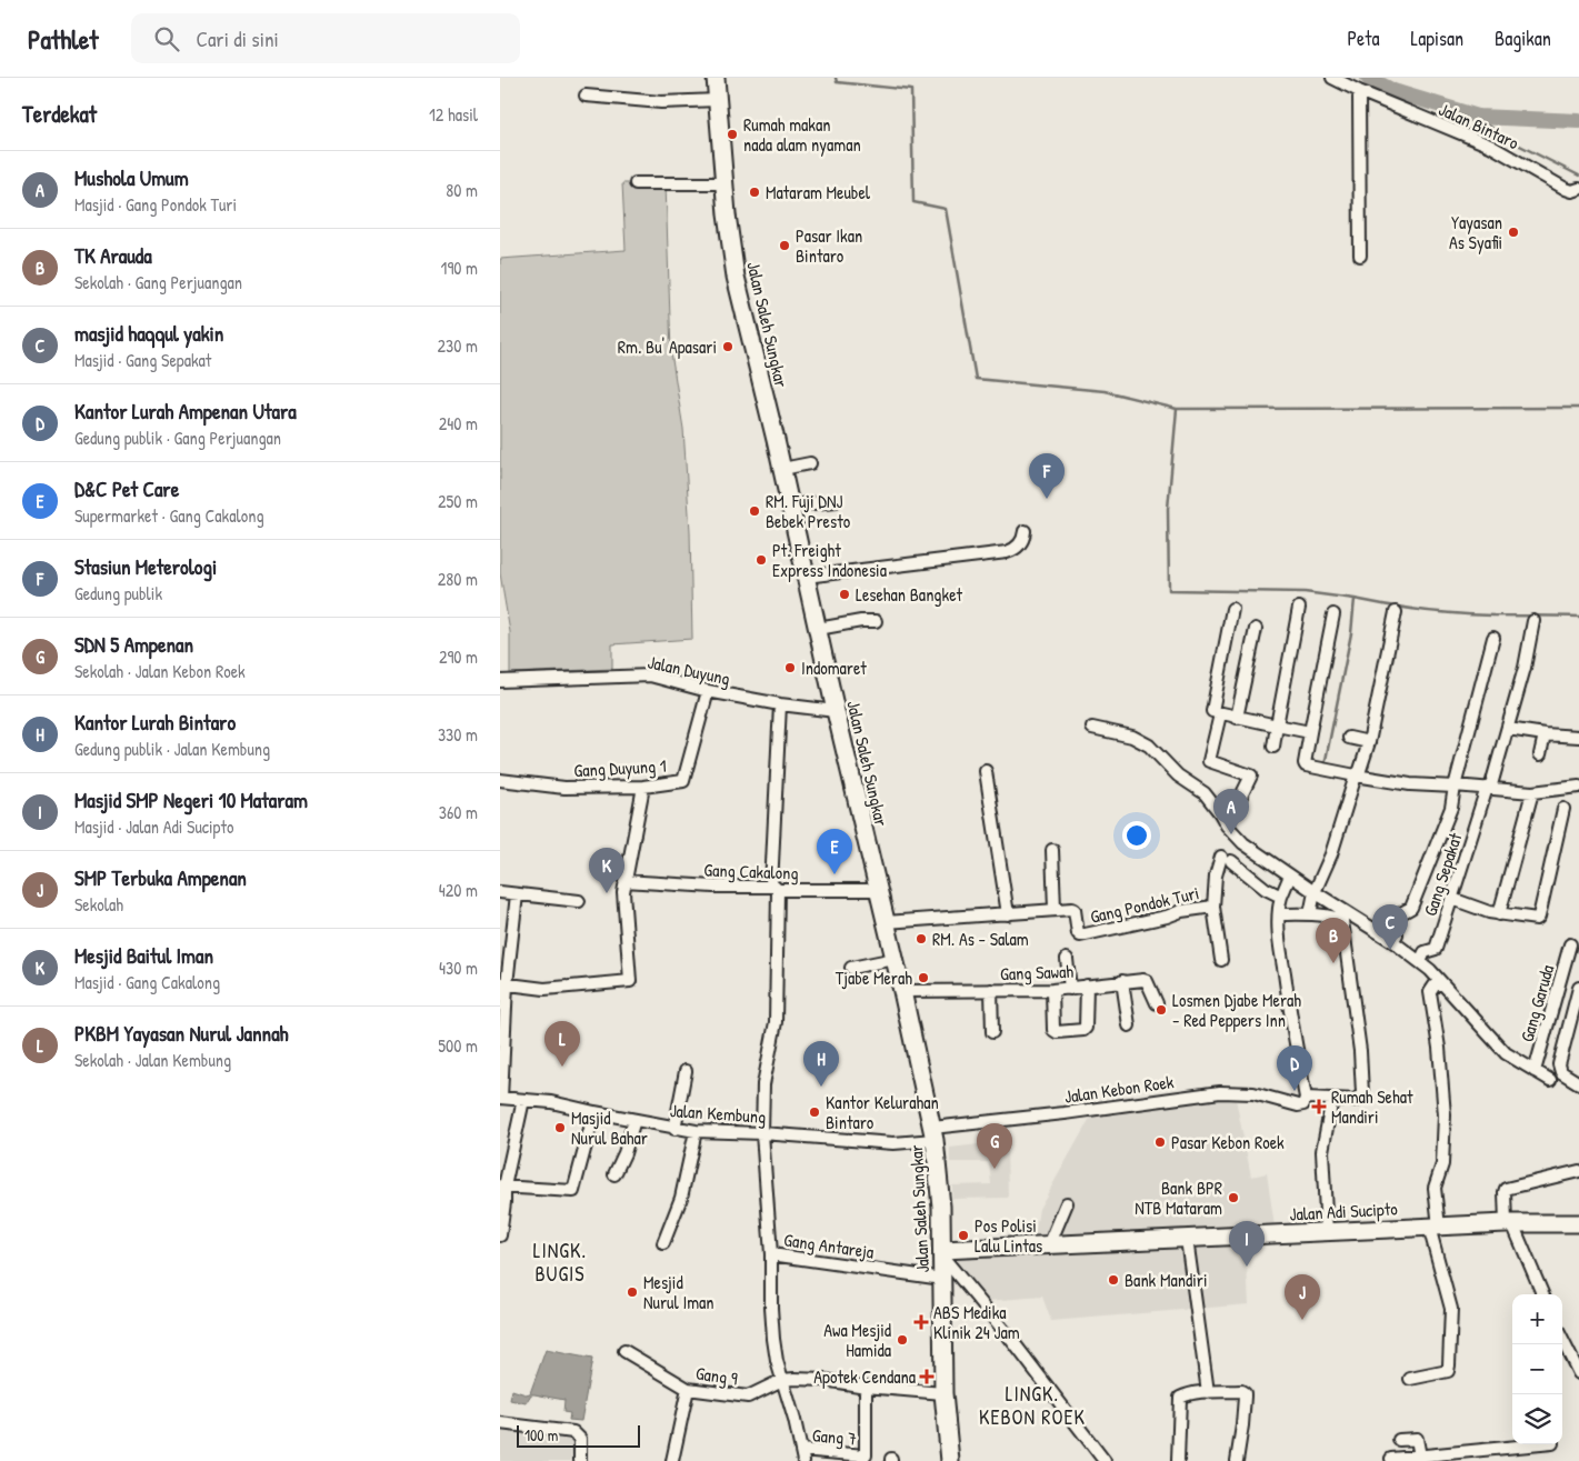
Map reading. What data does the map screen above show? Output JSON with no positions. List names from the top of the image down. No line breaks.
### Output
{"streets":{"highway":["Jalan Saleh Sungkar","Jalan Adi Sucipto"],"street":["Jalan Bintaro","Jalan Duyung","Gang Duyung 1","Gang Cakalong","Gang Sepakat","Gang Pondok Turi","Gang Sawah","Gang Garuda","Jalan Kebon Roek","Jalan Kembung","Gang Antareja","Gang 9","Gang 7"]},"crossings":[["Jalan Saleh Sungkar","Jalan Duyung"],["Jalan Saleh Sungkar","Gang Cakalong"],["Jalan Saleh Sungkar","Gang Sawah"],["Jalan Saleh Sungkar","Jalan Kebon Roek"],["Jalan Saleh Sungkar","Jalan Kembung"],["Jalan Saleh Sungkar","Jalan Adi Sucipto"],["Jalan Saleh Sungkar","Gang Antareja"],["Jalan Saleh Sungkar","Gang 9"],["Jalan Duyung","Gang Duyung 1"],["Jalan Kebon Roek","Jalan Kembung"],["Gang Antareja","Gang 9"],["Gang Antareja","Gang 7"],["Gang 9","Gang 7"]],"districts":["LINGK. BUGIS","LINGK. KEBON ROEK"],"places":{"other":["Rumah makan nada alam nyaman","Mataram Meubel","Yayasan As Syafii","Pasar Ikan Bintaro","Rm. Bu' Apasari","RM. Fuji DNJ Bebek Presto","Pt. Freight Express Indonesia","Lesehan Bangket","Indomaret","RM. As - Salam","Tjabe Merah","Losmen Djabe Merah - Red Peppers Inn","Kantor Kelurahan Bintaro","Masjid Nurul Bahar","Pasar Kebon Roek","Bank BPR NTB Mataram","Pos Polisi Lalu Lintas","Bank Mandiri","Mesjid Nurul Iman","Awa Mesjid Hamida"],"health":["Rumah Sehat Mandiri","ABS Medika Klinik 24 Jam","Apotek Cendana"]},"scale_bar":"100 m","page":{"header":"Pathlet","search":"Cari di sini","nav":["Peta","Lapisan","Bagikan"],"heading":["Terdekat","12 hasil"],"list":[{"mark":"A","name":"Mushola Umum","note":"Masjid · Gang Pondok Turi","value":"80 m"},{"mark":"B","name":"TK Arauda","note":"Sekolah · Gang Perjuangan","value":"190 m"},{"mark":"C","name":"masjid haqqul yakin","note":"Masjid · Gang Sepakat","value":"230 m"},{"mark":"D","name":"Kantor Lurah Ampenan Utara","note":"Gedung publik · Gang Perjuangan","value":"240 m"},{"mark":"E","name":"D&C Pet Care","note":"Supermarket · Gang Cakalong","value":"250 m"},{"mark":"F","name":"Stasiun Meterologi","note":"Gedung publik","value":"280 m"},{"mark":"G","name":"SDN 5 Ampenan","note":"Sekolah · Jalan Kebon Roek","value":"290 m"},{"mark":"H","name":"Kantor Lurah Bintaro","note":"Gedung publik · Jalan Kembung","value":"330 m"},{"mark":"I","name":"Masjid SMP Negeri 10 Mataram","note":"Masjid · Jalan Adi Sucipto","value":"360 m"},{"mark":"J","name":"SMP Terbuka Ampenan","note":"Sekolah","value":"420 m"},{"mark":"K","name":"Mesjid Baitul Iman","note":"Masjid · Gang Cakalong","value":"430 m"},{"mark":"L","name":"PKBM Yayasan Nurul Jannah","note":"Sekolah · Jalan Kembung","value":"500 m"}],"pins":["F","A","E","K","C","B","L","H","D","G","I","J"],"map_buttons":["+","−"],"scale":"100 m"}}
